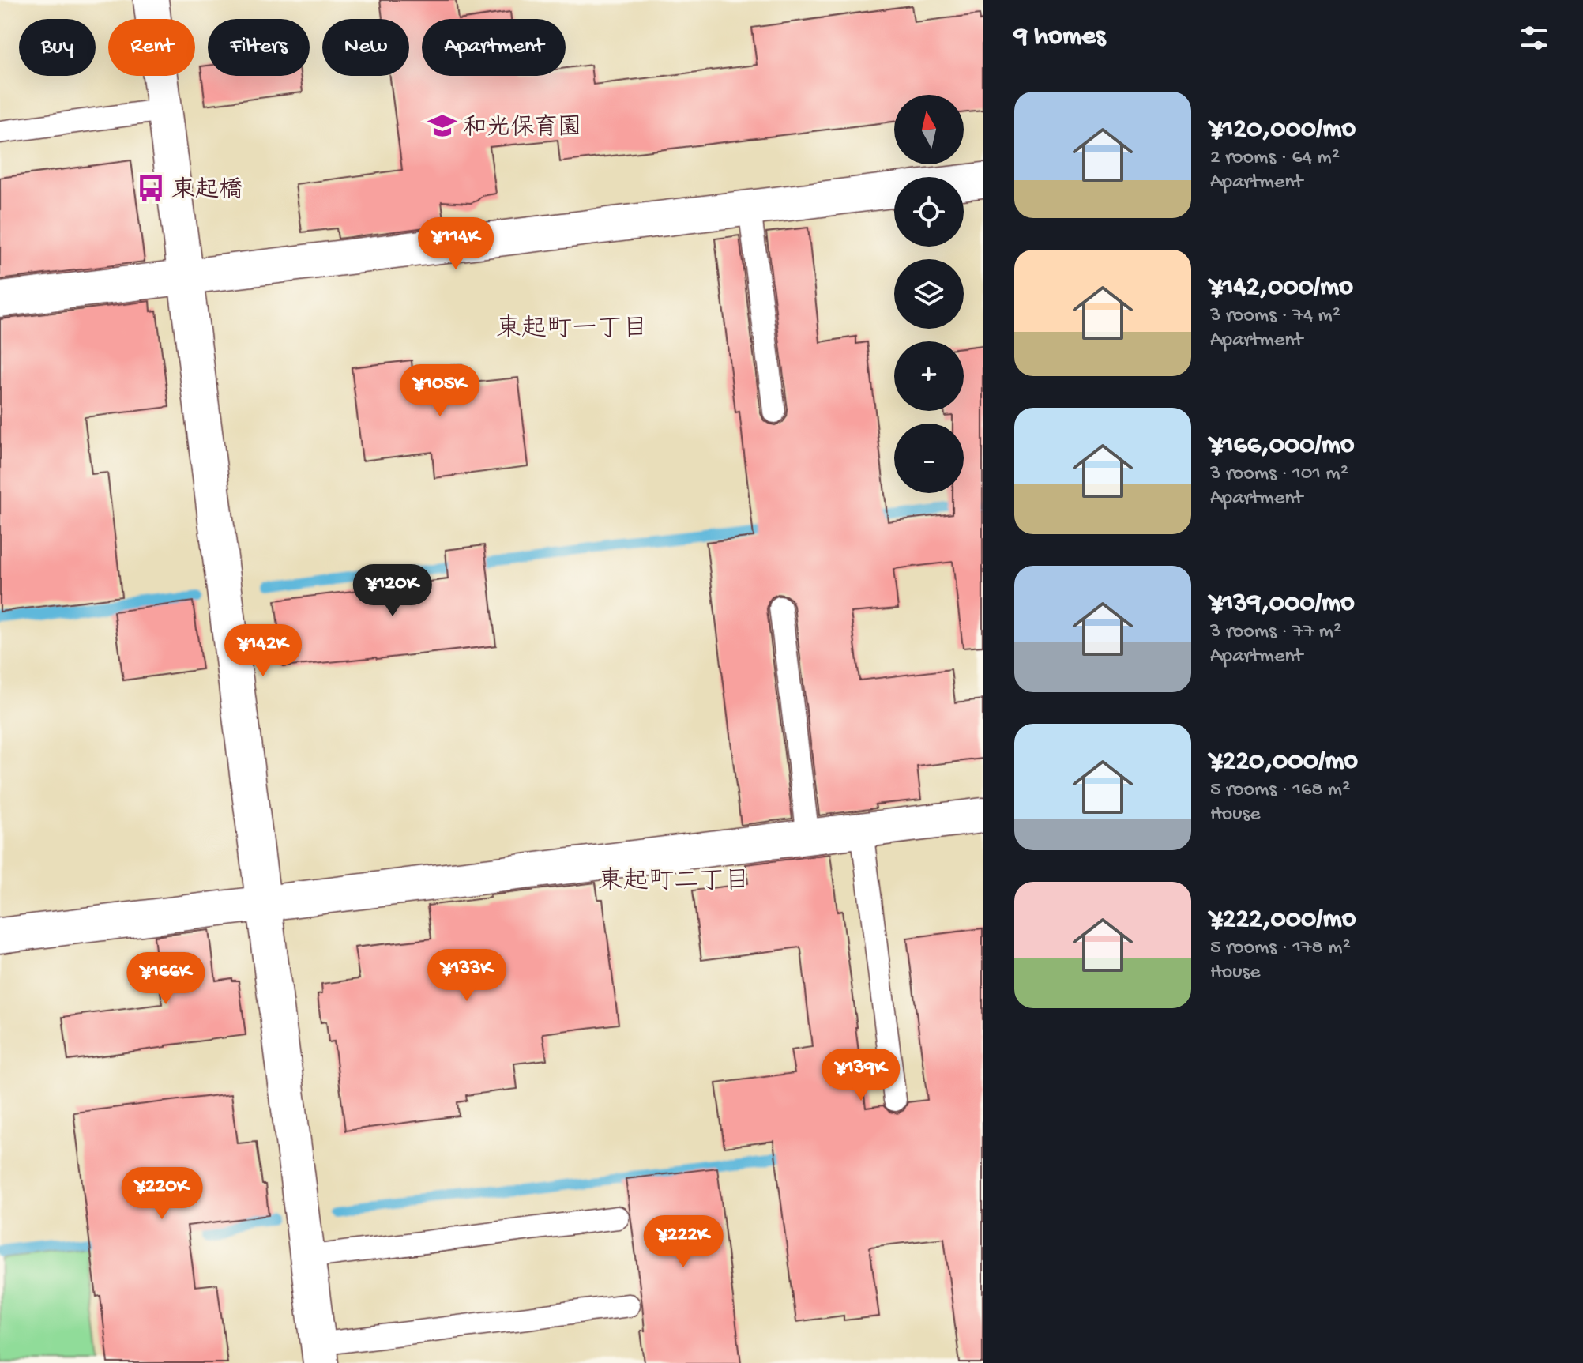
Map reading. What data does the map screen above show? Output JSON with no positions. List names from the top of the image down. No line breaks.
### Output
{"districts":["東起町一丁目","東起町二丁目"],"places":{"school or university":["和光保育園"],"bus stop":["東起橋"]},"north":"top","page":{"heading":"9 homes","chip":["Buy","Rent","Filters","New","Apartment"],"list":[{"name":"¥120,000/mo","note":"2 rooms · 64 m² · Apartment"},{"name":"¥142,000/mo","note":"3 rooms · 74 m² · Apartment"},{"name":"¥166,000/mo","note":"3 rooms · 101 m² · Apartment"},{"name":"¥139,000/mo","note":"3 rooms · 77 m² · Apartment"},{"name":"¥220,000/mo","note":"5 rooms · 168 m² · House"},{"name":"¥222,000/mo","note":"5 rooms · 178 m² · House"}],"map_buttons":["+","−"],"price":["¥114K","¥105K","¥120K","¥142K","¥133K","¥166K","¥139K","¥220K","¥222K"]}}
